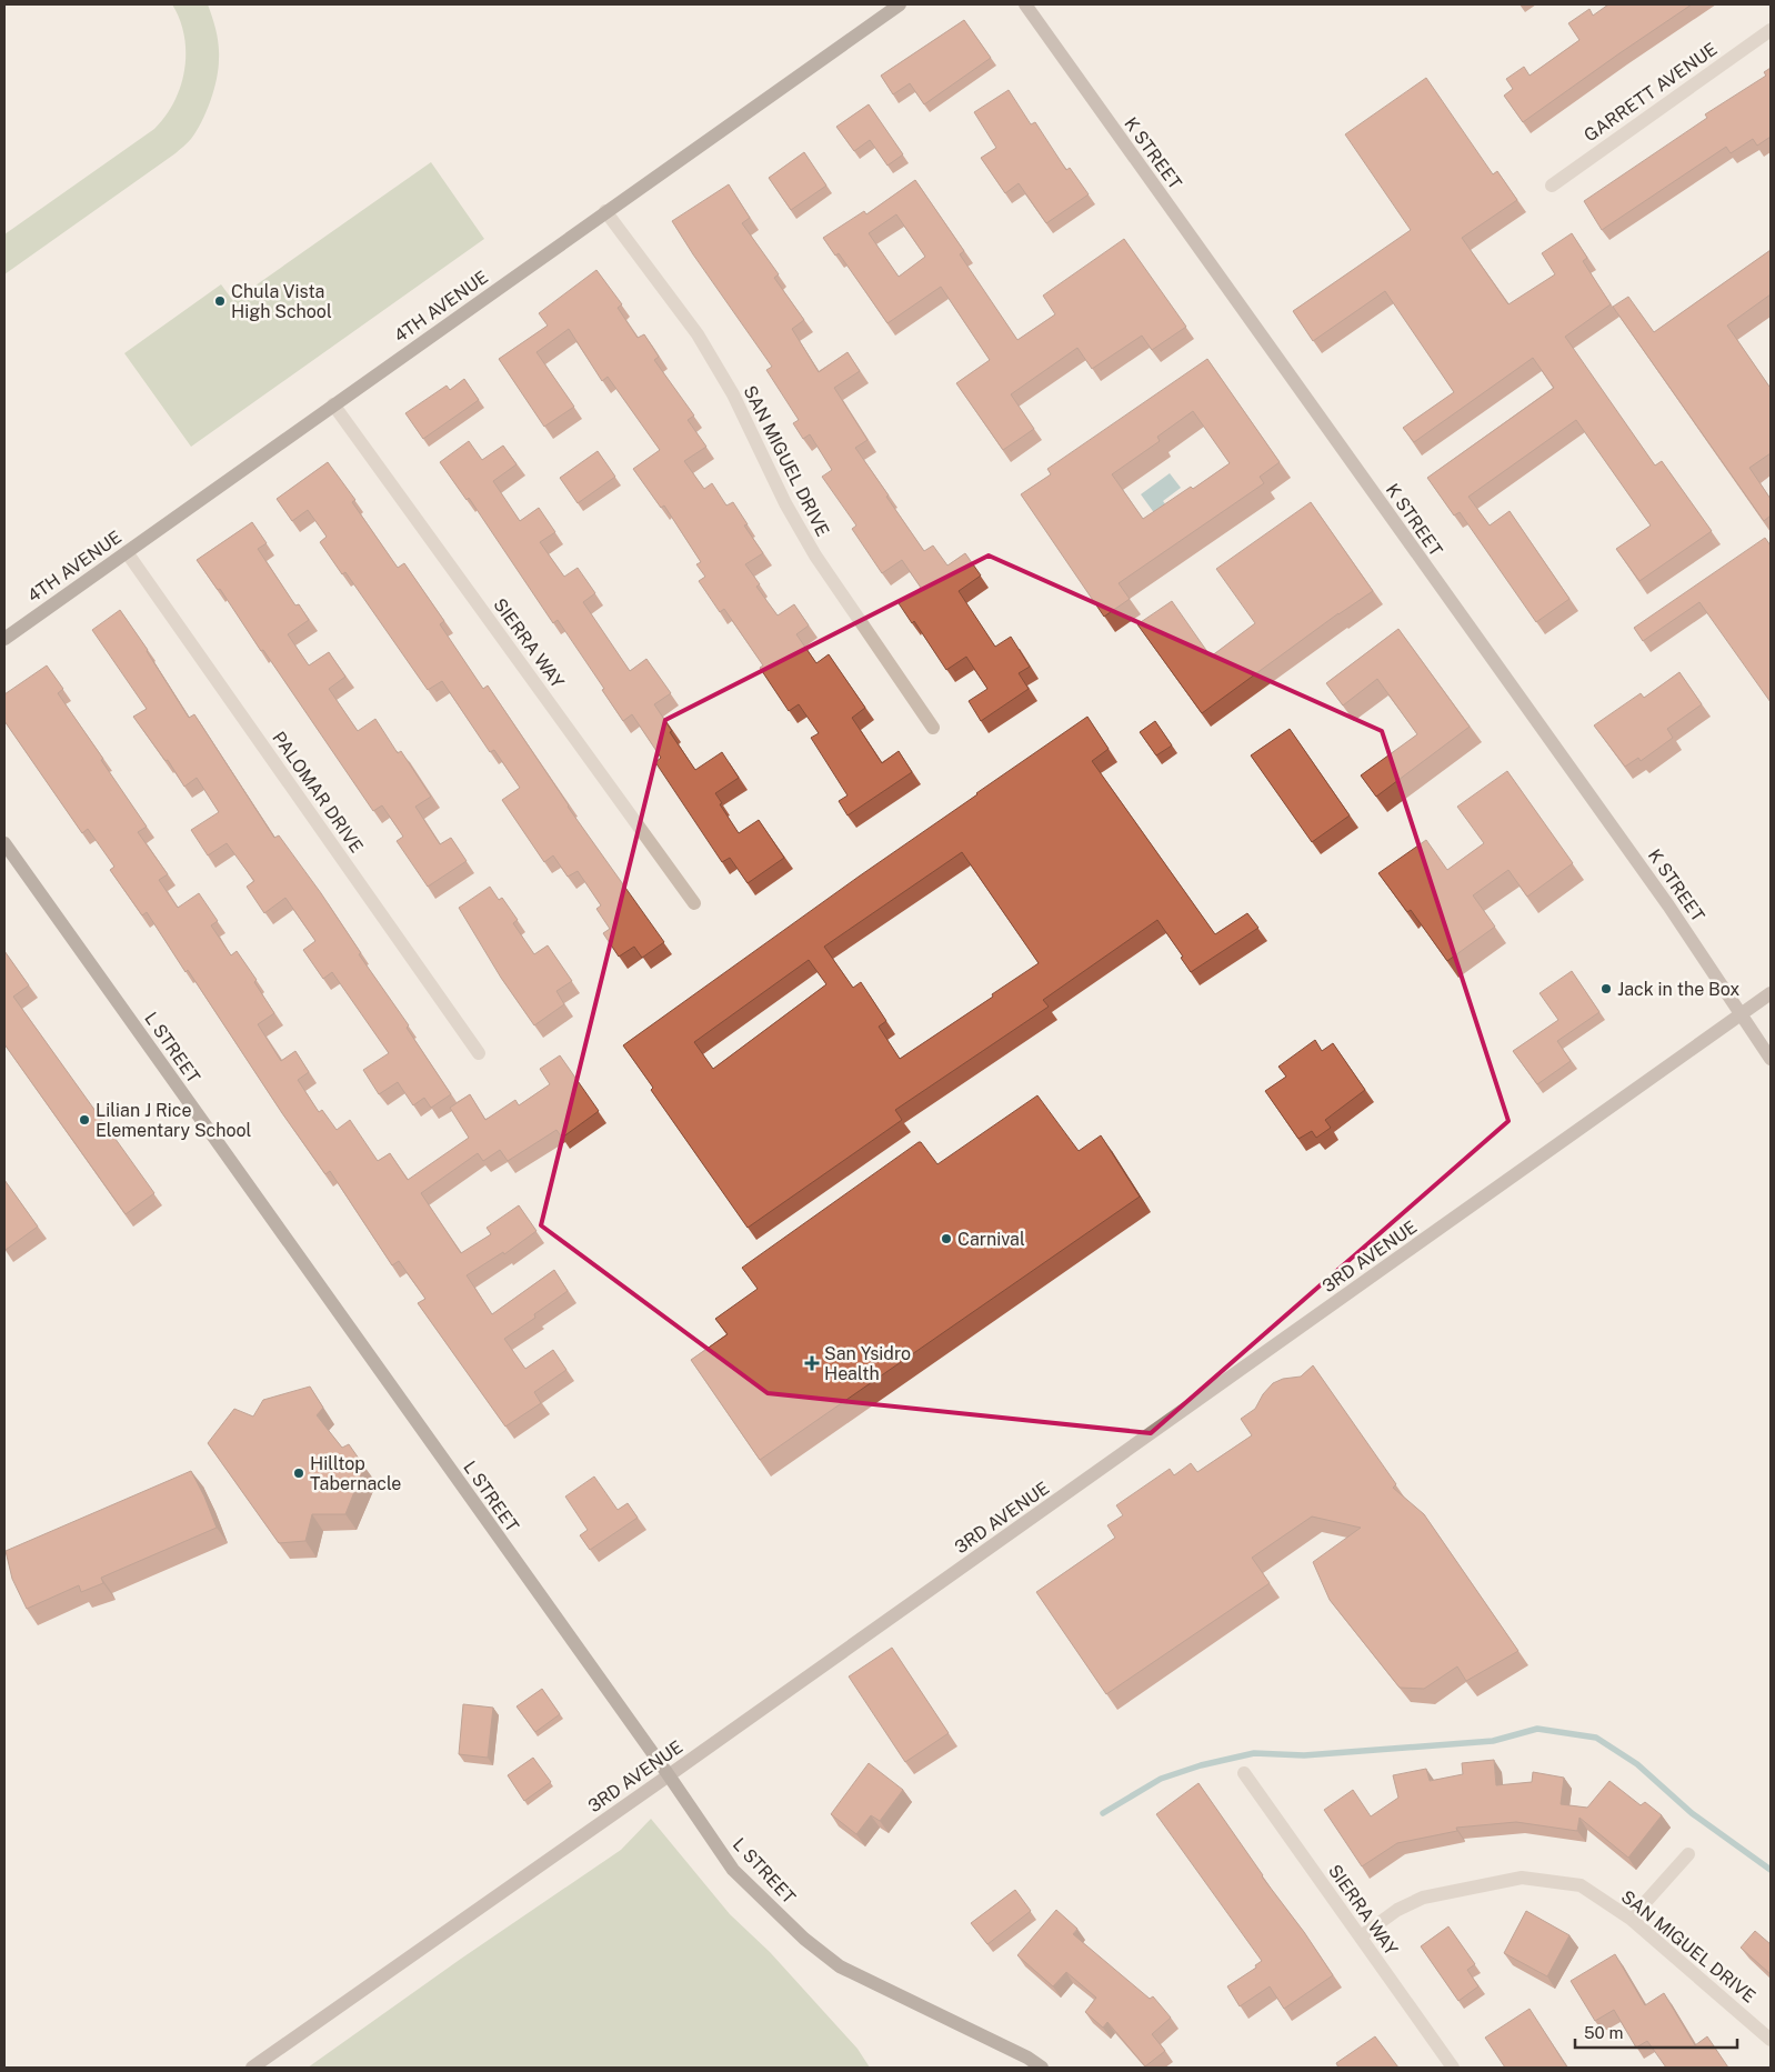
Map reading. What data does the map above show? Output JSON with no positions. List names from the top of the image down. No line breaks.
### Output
{"streets":{"main road":["K STREET","4TH AVENUE","L STREET","3RD AVENUE"],"street":["GARRETT AVENUE","SAN MIGUEL DRIVE","SIERRA WAY","PALOMAR DRIVE"]},"crossings":[["K STREET","3RD AVENUE"],["4TH AVENUE","SAN MIGUEL DRIVE"],["4TH AVENUE","SIERRA WAY"],["4TH AVENUE","PALOMAR DRIVE"],["SAN MIGUEL DRIVE","SIERRA WAY"],["L STREET","3RD AVENUE"]],"places":{"other":["Chula Vista High School","Jack in the Box","Lilian J Rice Elementary School","Carnival","Hilltop Tabernacle"],"health":["San Ysidro Health"]},"scale_bar":"50 m"}
